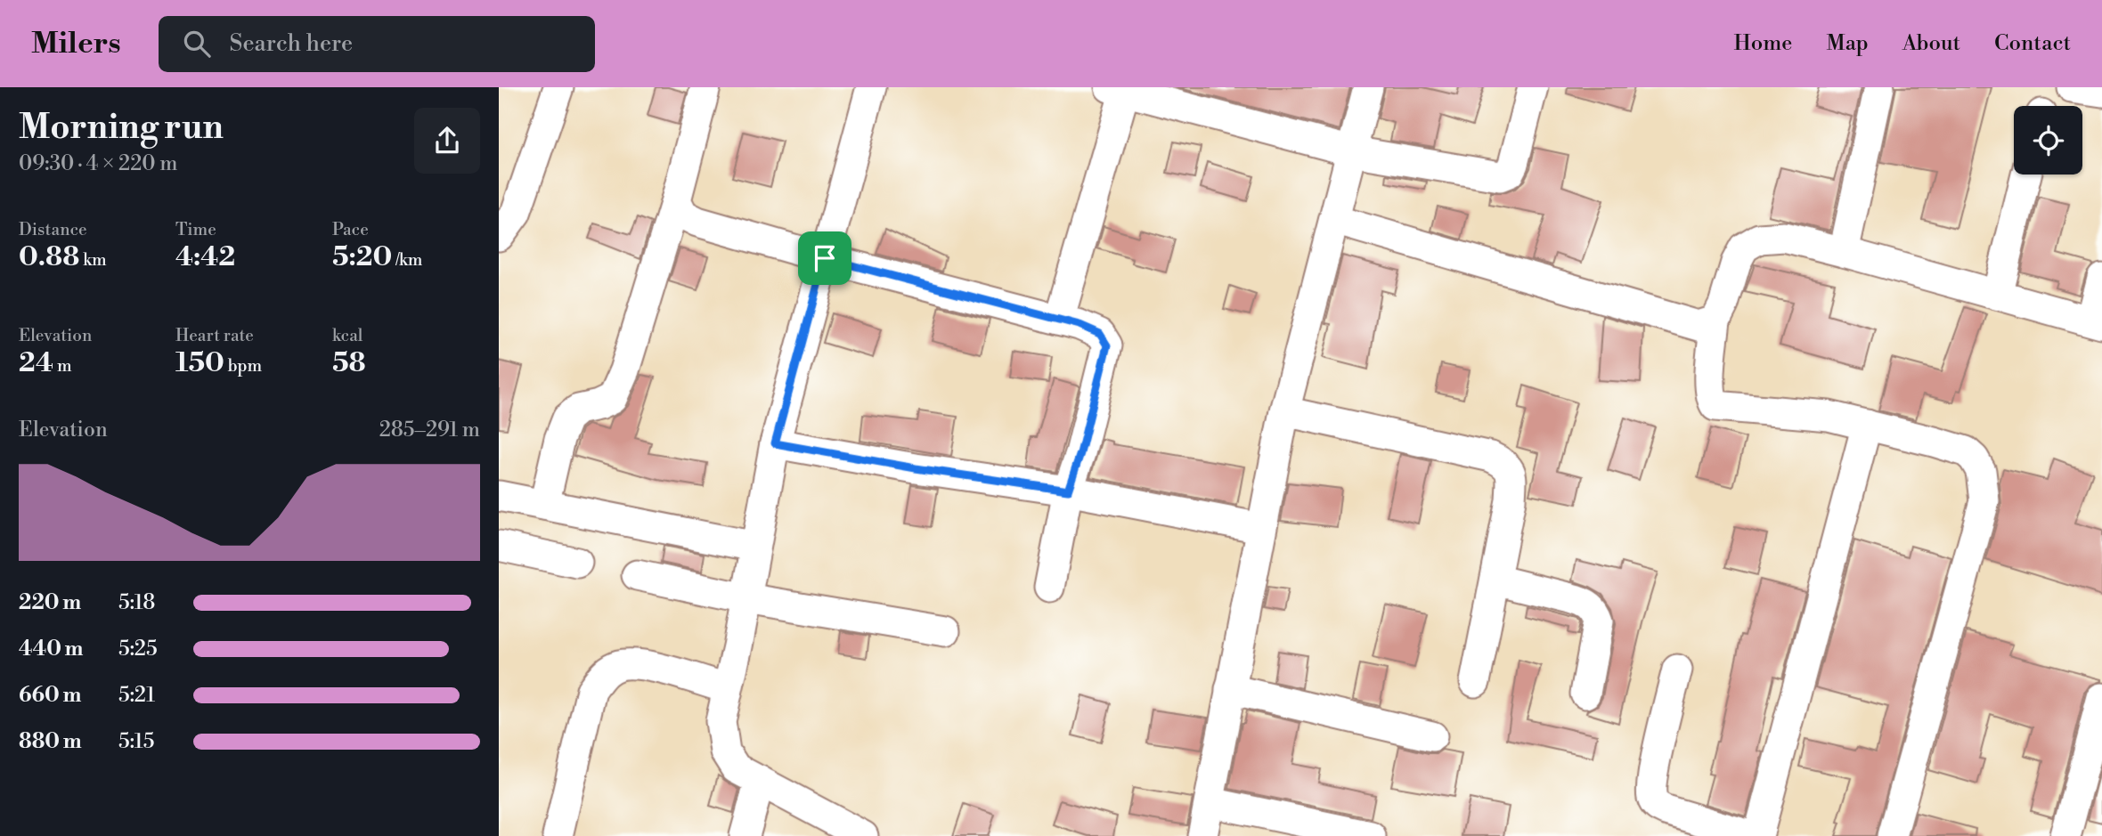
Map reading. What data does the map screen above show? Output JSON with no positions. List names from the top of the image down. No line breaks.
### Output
{"page":{"header":"Milers","search":"Search here","nav":["Home","Map","About","Contact"],"heading":["Morning run","09:30 · 4 × 220 m"],"stats":[["Distance","0.88 km"],["Time","4:42"],["Pace","5:20 /km"],["Elevation","24 m"],["Heart rate","150 bpm"],["kcal","58"]],"chart":["Elevation","285–291 m"],"list":[{"name":"220 m","note":"5:18"},{"name":"440 m","note":"5:25"},{"name":"660 m","note":"5:21"},{"name":"880 m","note":"5:15"}]}}
